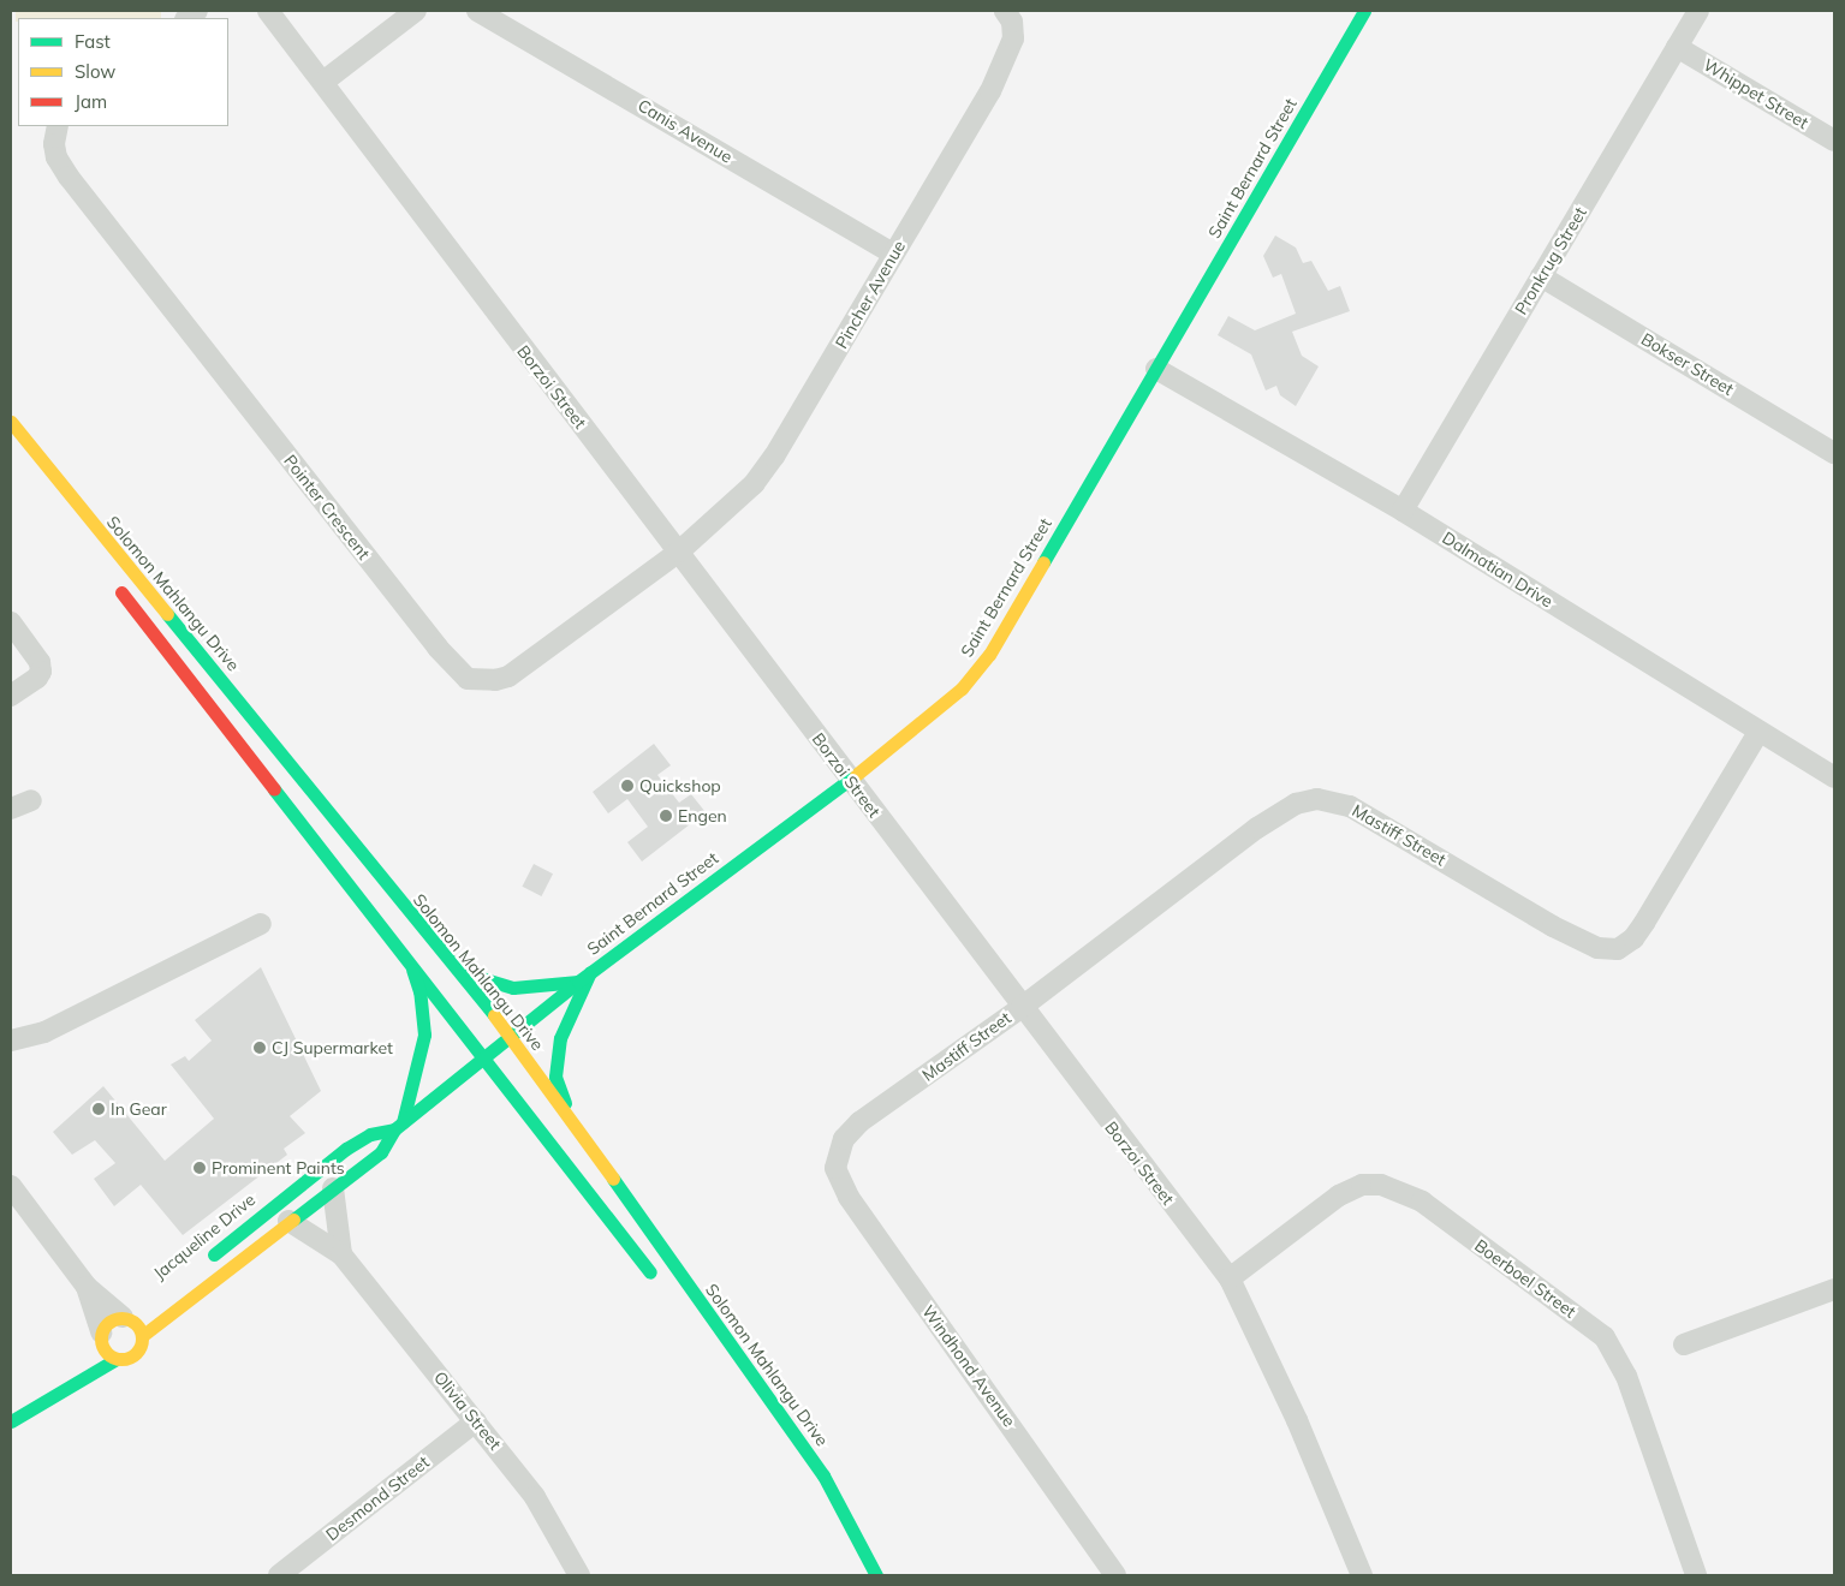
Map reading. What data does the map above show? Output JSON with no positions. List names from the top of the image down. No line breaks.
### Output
{"streets":{"main road":["Saint Bernard Street","Solomon Mahlangu Drive","Jacqueline Drive"],"street":["Whippet Street","Canis Avenue","Pronkrug Street","Pincher Avenue","Bokser Street","Borzoi Street","Pointer Crescent","Dalmatian Drive","Mastiff Street","Boerboel Street","Windhond Avenue","Olivia Street","Desmond Street"]},"crossings":[["Whippet Street","Pronkrug Street"],["Canis Avenue","Pincher Avenue"],["Saint Bernard Street","Borzoi Street"],["Saint Bernard Street","Dalmatian Drive"],["Saint Bernard Street","Solomon Mahlangu Drive"],["Saint Bernard Street","Jacqueline Drive"],["Pronkrug Street","Bokser Street"],["Pronkrug Street","Dalmatian Drive"],["Pincher Avenue","Borzoi Street"],["Pincher Avenue","Pointer Crescent"],["Borzoi Street","Pointer Crescent"],["Borzoi Street","Mastiff Street"],["Borzoi Street","Boerboel Street"],["Dalmatian Drive","Mastiff Street"],["Solomon Mahlangu Drive","Jacqueline Drive"],["Mastiff Street","Windhond Avenue"],["Jacqueline Drive","Olivia Street"],["Olivia Street","Desmond Street"]],"places":["Quickshop","Engen","CJ Supermarket","In Gear","Prominent Paints"],"legend":["Fast","Slow","Jam"]}
